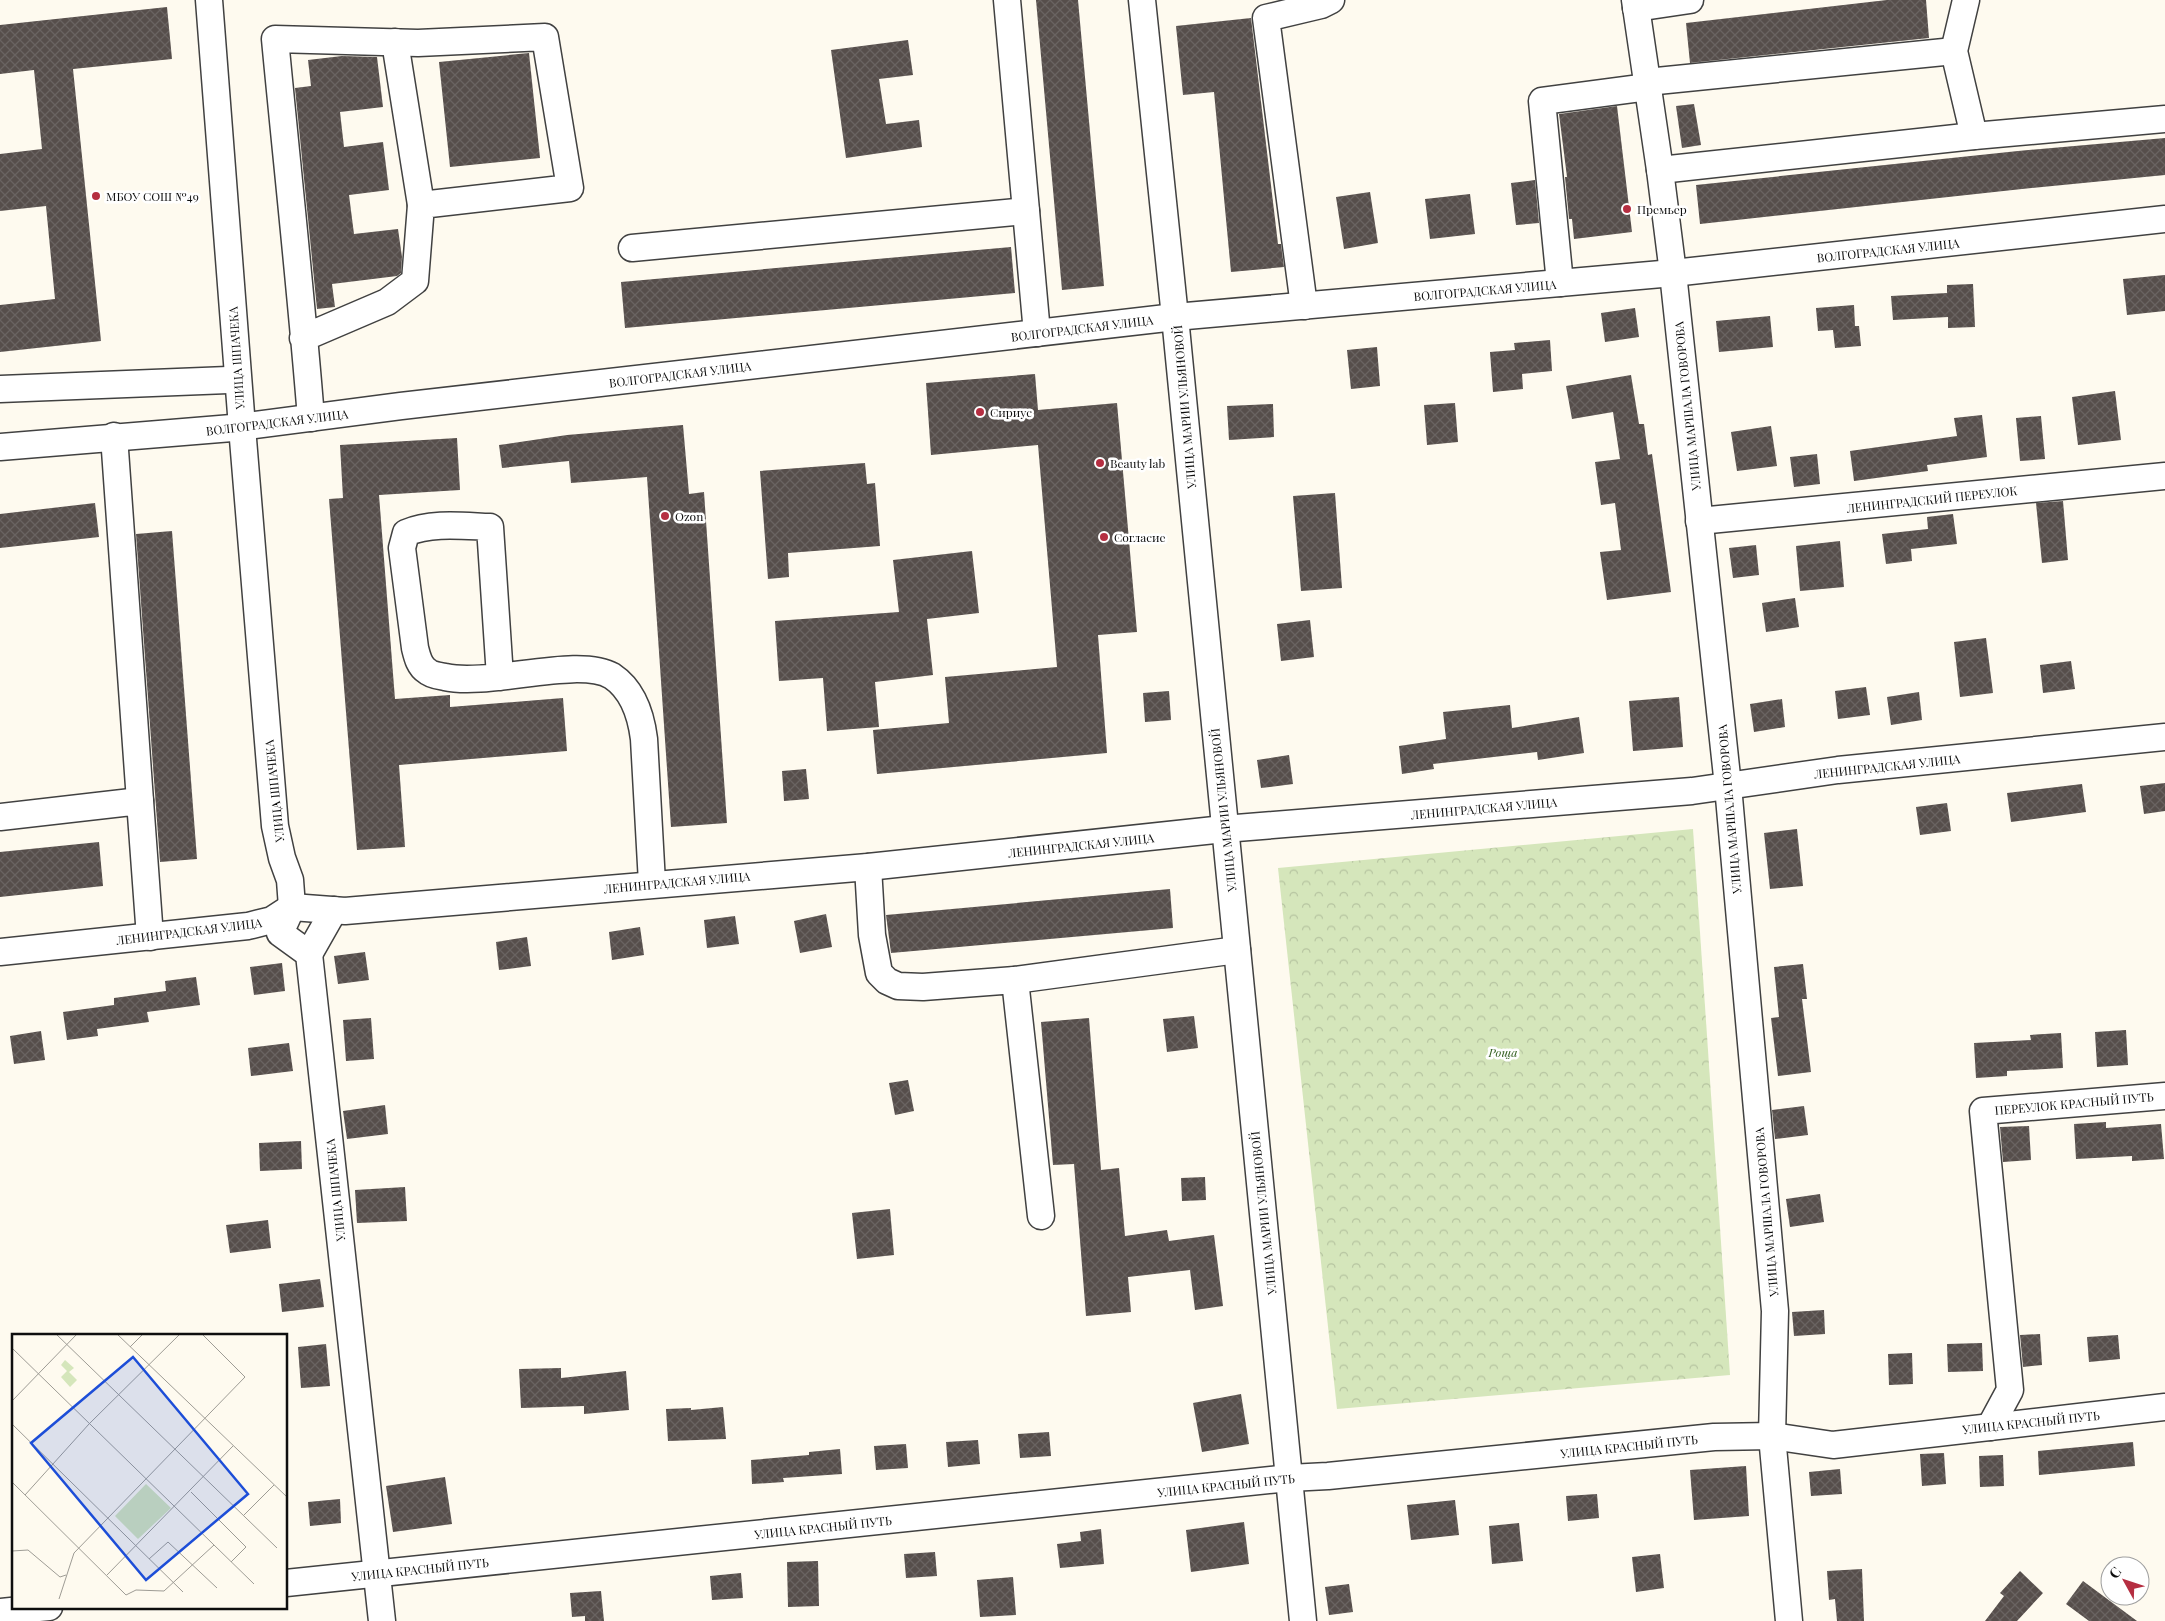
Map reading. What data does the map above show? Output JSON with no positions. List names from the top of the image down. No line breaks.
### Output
{"streets":{"street":["ВОЛГОГРАДСКАЯ УЛИЦА","УЛИЦА ШПАЧЕКА","УЛИЦА МАРШАЛА ГОВОРОВА","УЛИЦА МАРИИ УЛЬЯНОВОЙ","ЛЕНИНГРАДСКИЙ ПЕРЕУЛОК","ЛЕНИНГРАДСКАЯ УЛИЦА","ПЕРЕУЛОК КРАСНЫЙ ПУТЬ","УЛИЦА КРАСНЫЙ ПУТЬ"]},"crossings":[["ВОЛГОГРАДСКАЯ УЛИЦА","УЛИЦА ШПАЧЕКА"],["ВОЛГОГРАДСКАЯ УЛИЦА","УЛИЦА МАРШАЛА ГОВОРОВА"],["ВОЛГОГРАДСКАЯ УЛИЦА","УЛИЦА МАРИИ УЛЬЯНОВОЙ"],["УЛИЦА ШПАЧЕКА","ЛЕНИНГРАДСКАЯ УЛИЦА"],["УЛИЦА ШПАЧЕКА","УЛИЦА КРАСНЫЙ ПУТЬ"],["УЛИЦА МАРШАЛА ГОВОРОВА","ЛЕНИНГРАДСКИЙ ПЕРЕУЛОК"],["УЛИЦА МАРШАЛА ГОВОРОВА","ЛЕНИНГРАДСКАЯ УЛИЦА"],["УЛИЦА МАРШАЛА ГОВОРОВА","УЛИЦА КРАСНЫЙ ПУТЬ"],["УЛИЦА МАРИИ УЛЬЯНОВОЙ","ЛЕНИНГРАДСКАЯ УЛИЦА"],["УЛИЦА МАРИИ УЛЬЯНОВОЙ","УЛИЦА КРАСНЫЙ ПУТЬ"],["ПЕРЕУЛОК КРАСНЫЙ ПУТЬ","УЛИЦА КРАСНЫЙ ПУТЬ"]],"parks":["Роща"],"places":["МБОУ СОШ №49","Премьер","Сириус","Beauty lab","Ozon","Согласие"],"north":"top left"}
